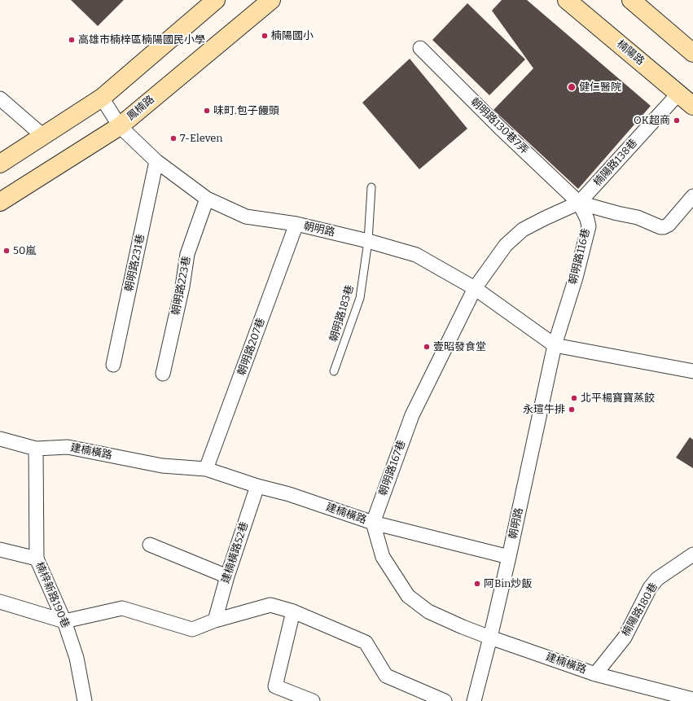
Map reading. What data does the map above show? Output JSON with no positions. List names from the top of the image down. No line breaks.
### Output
{"streets":{"main road":["楠陽路","鳳楠路"],"street":["朝明路130巷7弄","楠陽路138巷","朝明路","朝明路116巷","朝明路231巷","朝明路223巷","朝明路207巷","建楠橫路","朝明路167巷","建楠橫路52巷","楠梓新路190巷","楠陽路180巷"],"lane":["朝明路183巷"]},"crossings":[["楠陽路","楠陽路138巷"],["鳳楠路","朝明路"],["朝明路130巷7弄","楠陽路138巷"],["朝明路130巷7弄","朝明路116巷"],["朝明路130巷7弄","朝明路167巷"],["楠陽路138巷","朝明路116巷"],["楠陽路138巷","朝明路167巷"],["朝明路","朝明路116巷"],["朝明路","朝明路231巷"],["朝明路","朝明路223巷"],["朝明路","朝明路183巷"],["朝明路","朝明路207巷"],["朝明路","建楠橫路"],["朝明路","朝明路167巷"],["朝明路116巷","朝明路167巷"],["朝明路207巷","建楠橫路"],["建楠橫路","朝明路167巷"],["建楠橫路","建楠橫路52巷"],["建楠橫路","楠梓新路190巷"],["建楠橫路","楠陽路180巷"]],"places":["楠陽國小","高雄市楠梓區楠陽國民小學","健仁醫院","味町.包子饅頭","OK超商","7-Eleven","50嵐","壹昭發食堂","北平楊寶寶蒸餃","永瑄牛排","阿Bin炒飯"]}
